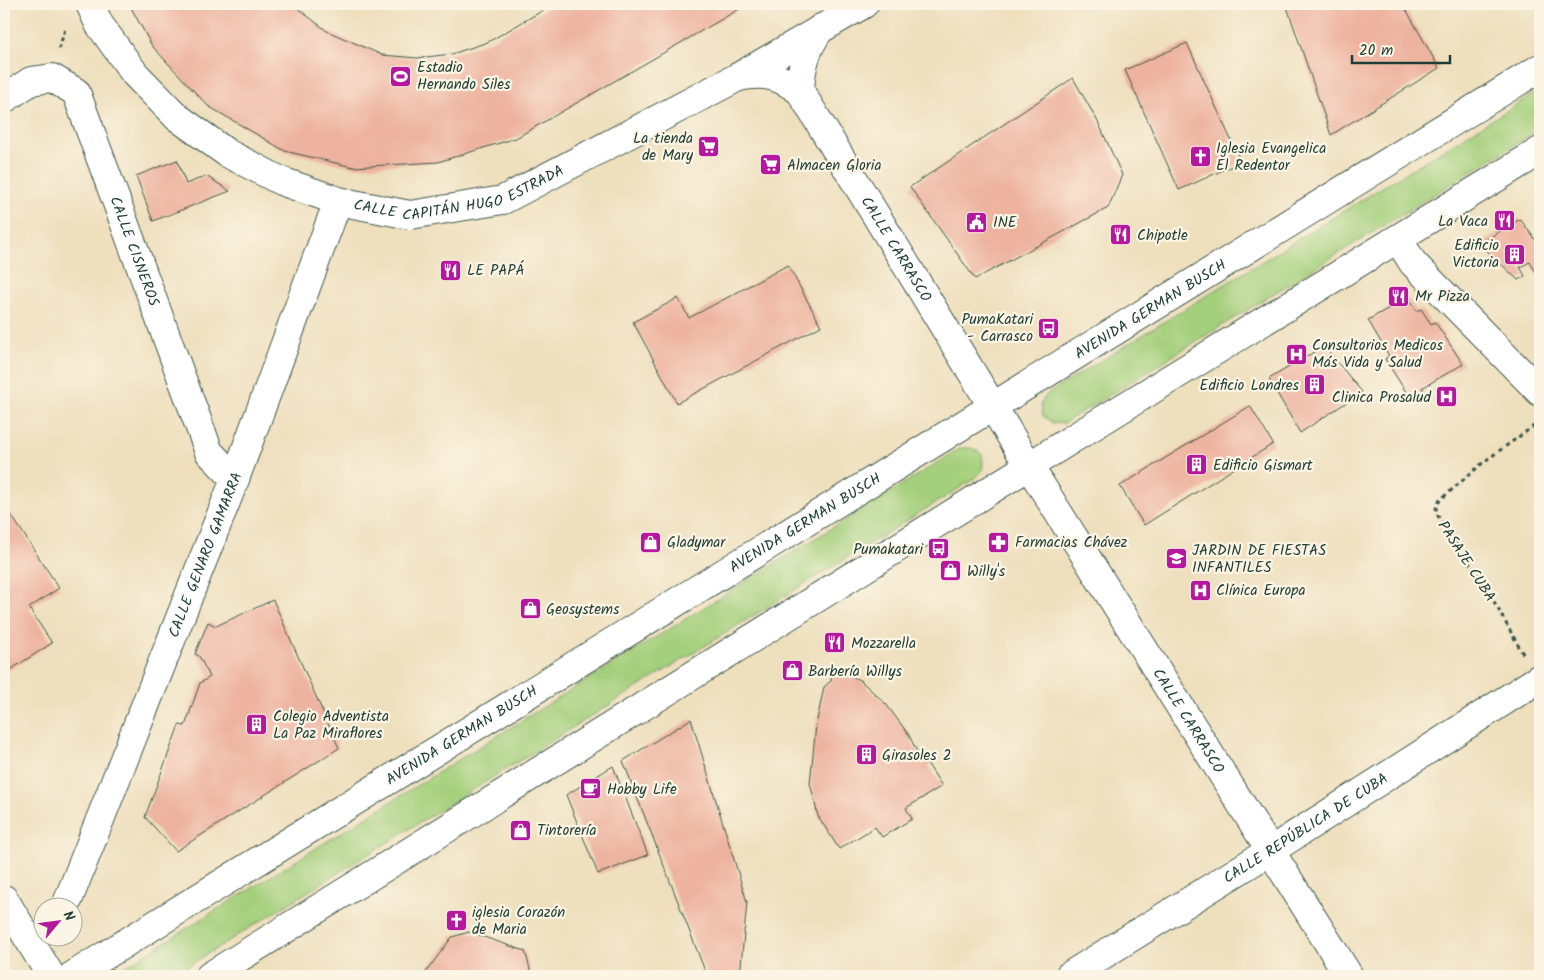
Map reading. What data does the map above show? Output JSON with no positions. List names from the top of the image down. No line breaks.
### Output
{"streets":{"main road":["CALLE CAPITÁN HUGO ESTRADA","CALLE CARRASCO","CALLE CISNEROS","AVENIDA GERMAN BUSCH","CALLE GENARO GAMARRA","CALLE REPÚBLICA DE CUBA"],"path":["PASAJE CUBA"]},"crossings":[["CALLE CAPITÁN HUGO ESTRADA","CALLE CARRASCO"],["CALLE CAPITÁN HUGO ESTRADA","CALLE GENARO GAMARRA"],["CALLE CARRASCO","AVENIDA GERMAN BUSCH"],["CALLE CARRASCO","CALLE REPÚBLICA DE CUBA"],["CALLE CISNEROS","CALLE GENARO GAMARRA"],["PASAJE CUBA","CALLE REPÚBLICA DE CUBA"]],"places":{"sports":["Estadio Hernando Siles"],"supermarket":["La tienda de Mary","Almacen Gloria"],"church":["Iglesia Evangelica El Redentor","iglesia Corazón de Maria"],"restaurant":["La Vaca","Chipotle","LE PAPÁ","Mr Pizza","Mozzarella"],"public building":["INE"],"building":["Edificio Victoria","Edificio Londres","Edificio Gismart","Colegio Adventista La Paz Miraflores","Girasoles 2"],"bus stop":["PumaKatari - Carrasco","Pumakatari"],"hospital":["Consultorios Medicos Más Vida y Salud","Clinica Prosalud","Clínica Europa"],"shop":["Gladymar","Willy's","Geosystems","Barbería Willys","Tintorería"],"pharmacy":["Farmacias Chávez"],"school or university":["JARDIN DE FIESTAS INFANTILES"],"cafe":["Hobby Life"]},"scale_bar":"20 m","north":"top right"}
